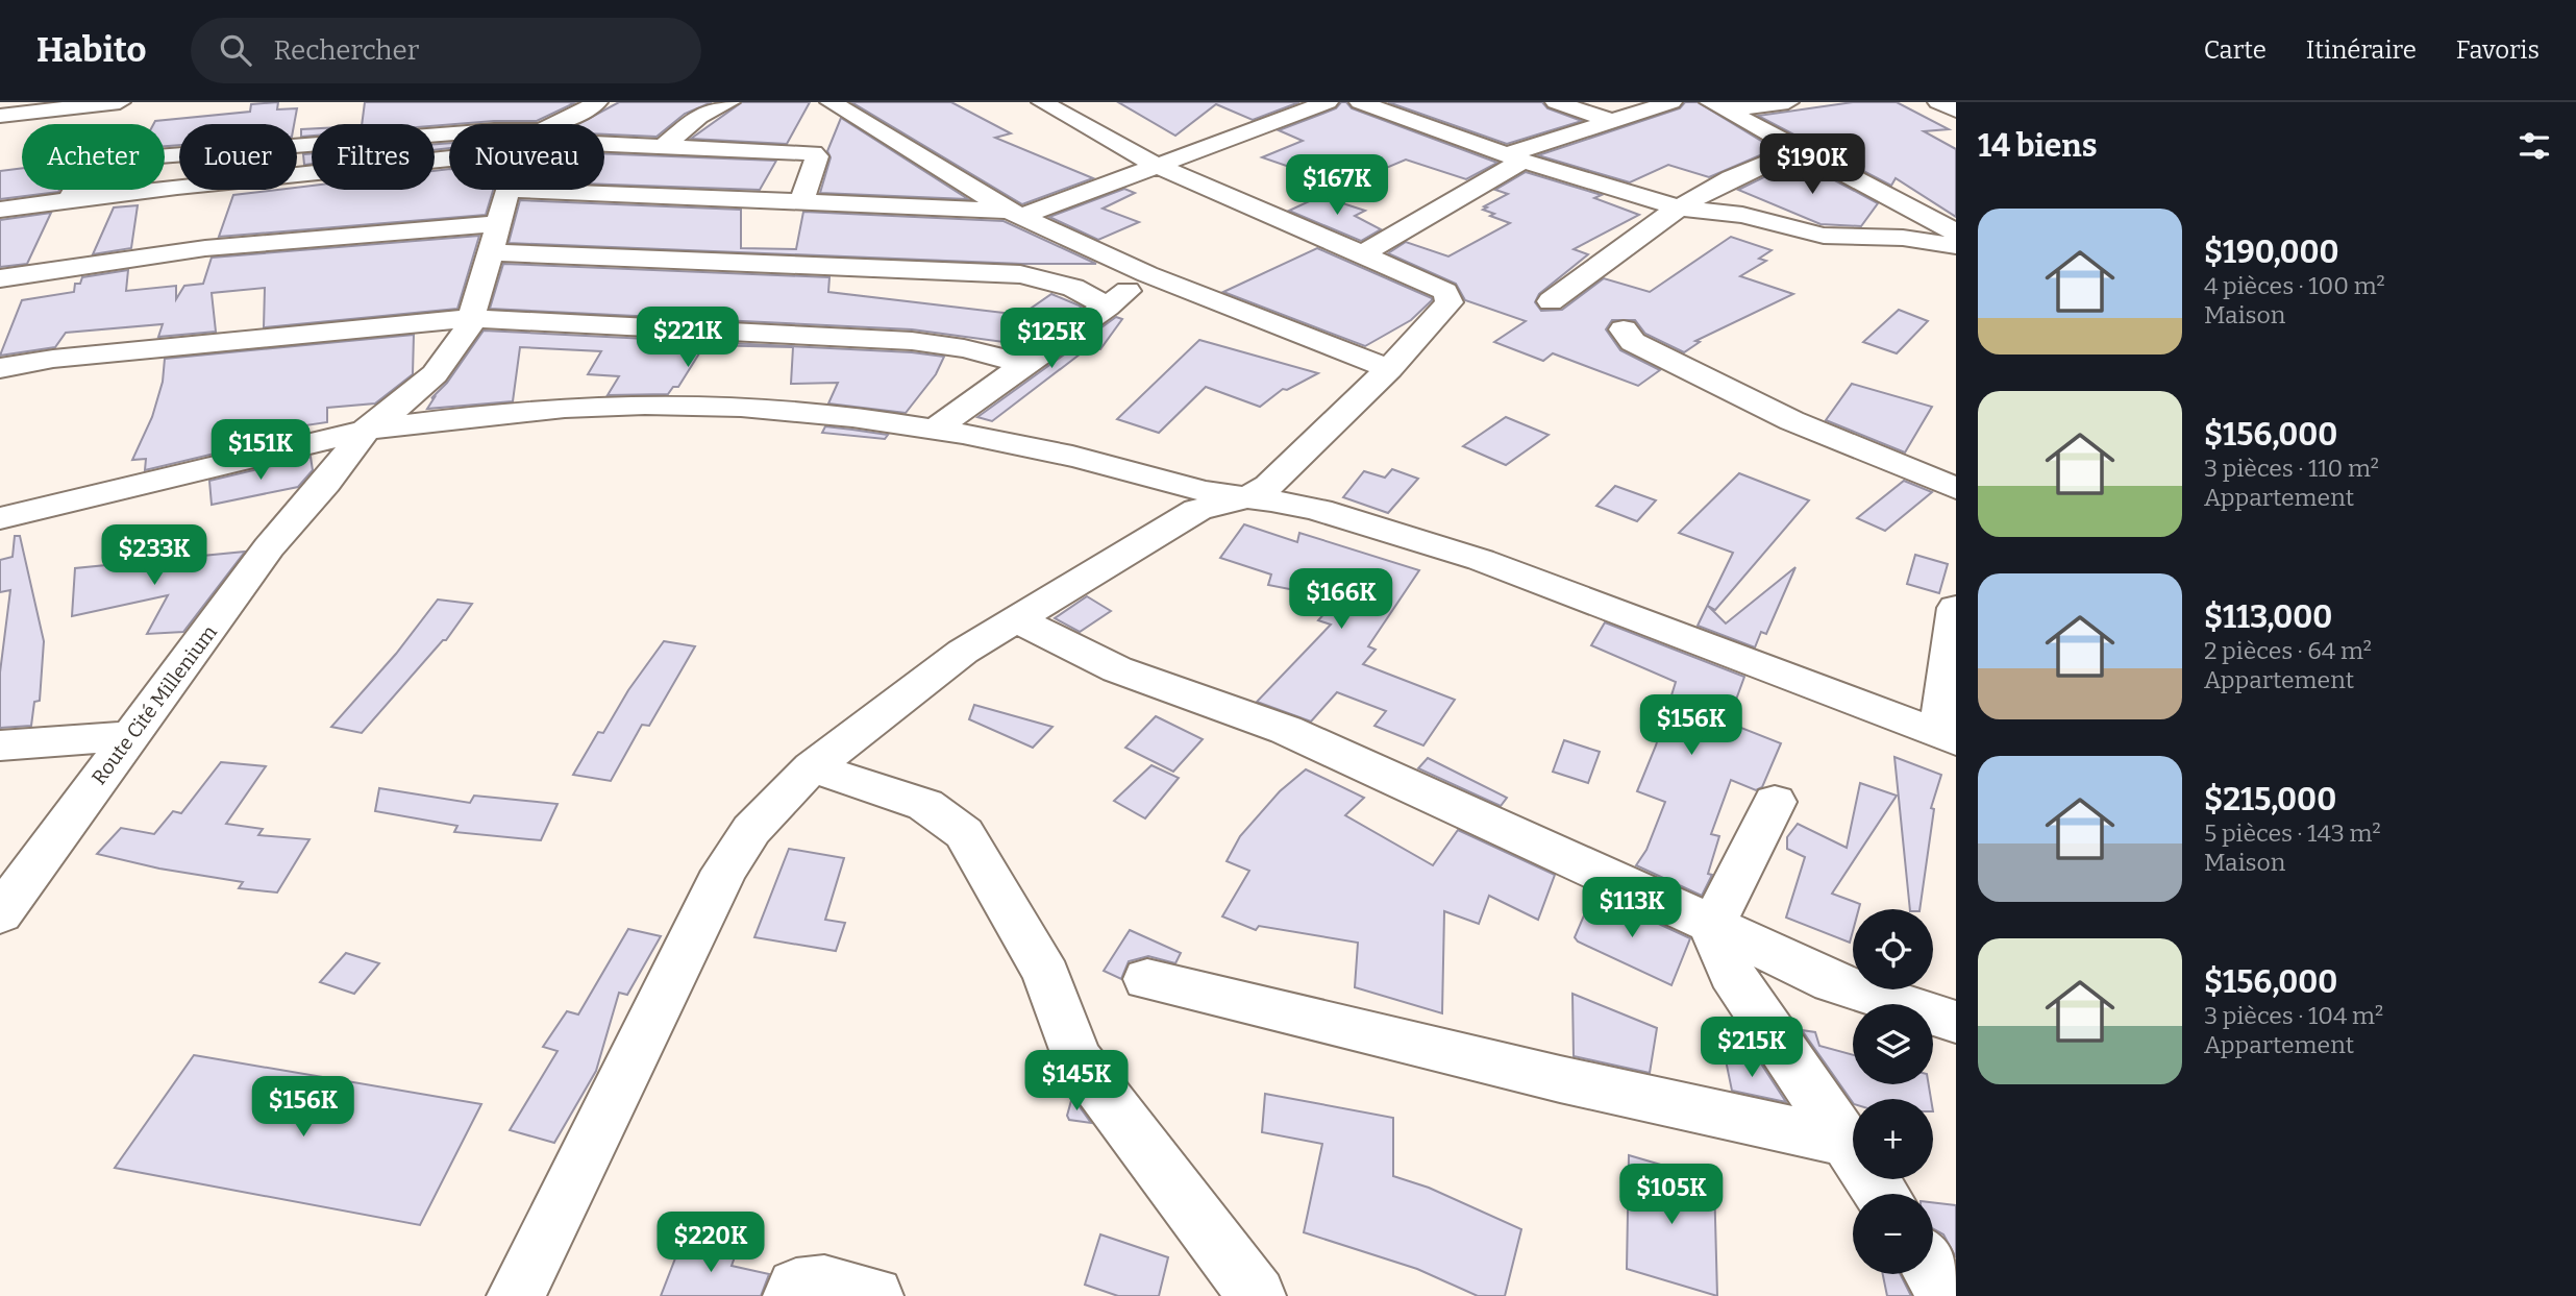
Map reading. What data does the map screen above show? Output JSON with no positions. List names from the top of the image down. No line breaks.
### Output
{"streets":{"street":["Route Cité Millenium"]},"page":{"header":"Habito","search":"Rechercher","nav":["Carte","Itinéraire","Favoris"],"heading":"14 biens","chip":["Acheter","Louer","Filtres","Nouveau"],"price":["$190K","$167K","$221K","$125K","$151K","$233K","$166K","$156K","$113K","$215K","$145K","$156K","$105K","$220K"],"list":[{"name":"$190,000","note":"4 pièces · 100 m² · Maison"},{"name":"$156,000","note":"3 pièces · 110 m² · Appartement"},{"name":"$113,000","note":"2 pièces · 64 m² · Appartement"},{"name":"$215,000","note":"5 pièces · 143 m² · Maison"},{"name":"$156,000","note":"3 pièces · 104 m² · Appartement"}],"map_buttons":["+","−"]}}
